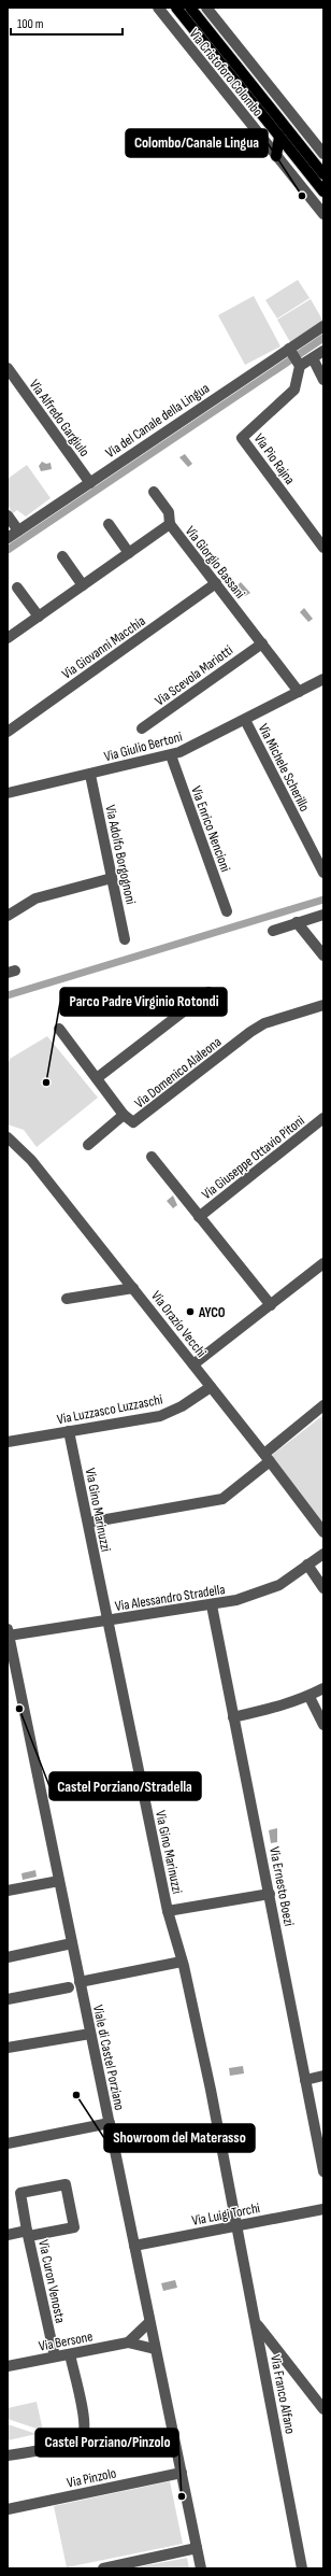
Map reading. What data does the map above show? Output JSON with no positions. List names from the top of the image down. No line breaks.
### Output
{"streets":{"main road":["Via Cristoforo Colombo"],"street":["Via Alfredo Gargiulo","Via del Canale della Lingua","Via Pio Rajna","Via Giorgio Bassani","Via Giovanni Macchia","Via Scevola Mariotti","Via Giulio Bertoni","Via Michele Scherillo","Via Enrico Nencioni","Via Adolfo Borgognoni","Via Domenico Alaleona","Via Giuseppe Ottavio Pitoni","Via Orazio Vecchi","Via Luzzasco Luzzaschi","Via Gino Marinuzzi","Via Alessandro Stradella","Via Ernesto Boezi","Viale di Castel Porziano","Via Luigi Torchi","Via Curon Venosta","Via Bersone","Via Franco Alfano","Via Pinzolo"]},"crossings":[["Via Alfredo Gargiulo","Via del Canale della Lingua"],["Via Giorgio Bassani","Via Giovanni Macchia"],["Via Giorgio Bassani","Via Scevola Mariotti"],["Via Giorgio Bassani","Via Giulio Bertoni"],["Via Giulio Bertoni","Via Michele Scherillo"],["Via Giulio Bertoni","Via Enrico Nencioni"],["Via Giulio Bertoni","Via Adolfo Borgognoni"],["Via Orazio Vecchi","Via Luzzasco Luzzaschi"],["Via Luzzasco Luzzaschi","Via Gino Marinuzzi"],["Via Gino Marinuzzi","Via Alessandro Stradella"],["Via Gino Marinuzzi","Via Luigi Torchi"],["Via Gino Marinuzzi","Via Franco Alfano"],["Via Alessandro Stradella","Via Ernesto Boezi"],["Via Alessandro Stradella","Viale di Castel Porziano"],["Viale di Castel Porziano","Via Luigi Torchi"],["Viale di Castel Porziano","Via Bersone"],["Viale di Castel Porziano","Via Pinzolo"],["Via Luigi Torchi","Via Franco Alfano"],["Via Curon Venosta","Via Bersone"]],"places":["Colombo/Canale Lingua","Parco Padre Virginio Rotondi","AYCO","Castel Porziano/Stradella","Showroom del Materasso","Castel Porziano/Pinzolo"],"scale_bar":"100 m"}
